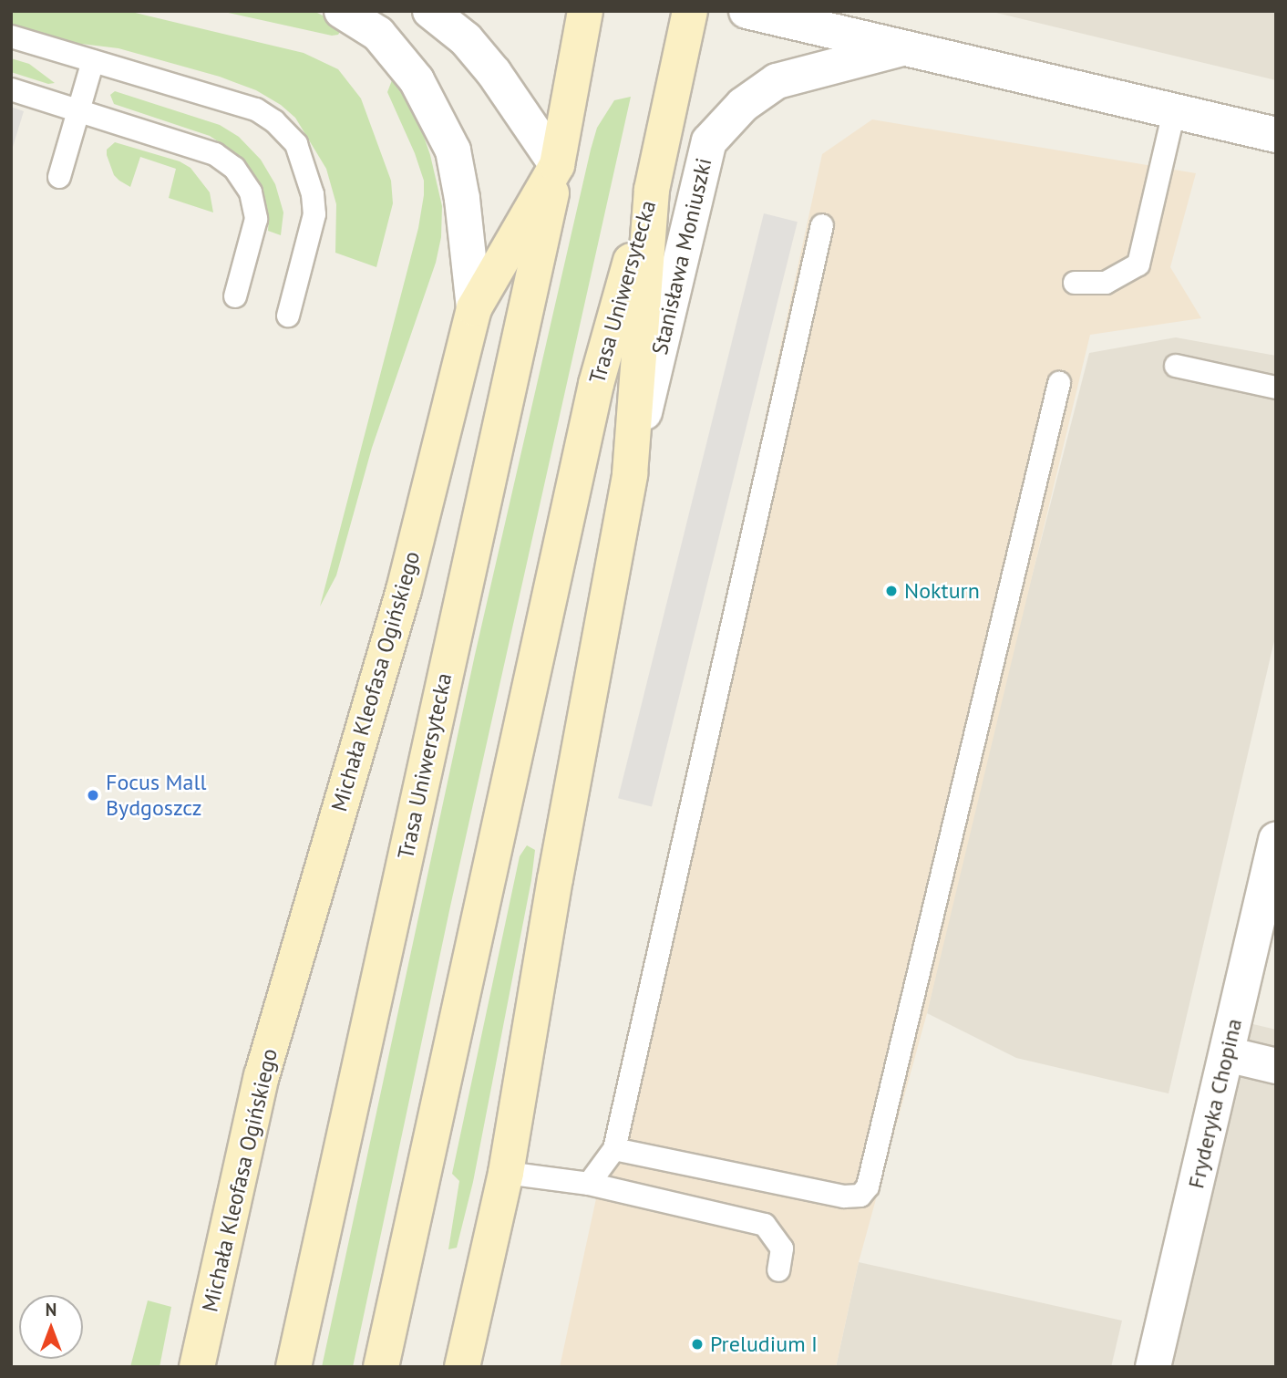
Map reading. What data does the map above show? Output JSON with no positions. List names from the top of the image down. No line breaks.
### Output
{"streets":{"main road":["Trasa Uniwersytecka","Michała Kleofasa Ogińskiego"],"street":["Stanisława Moniuszki","Fryderyka Chopina"]},"crossings":[["Trasa Uniwersytecka","Michała Kleofasa Ogińskiego"]],"places":["Nokturn","Focus Mall Bydgoszcz","Preludium I"],"north":"top"}
